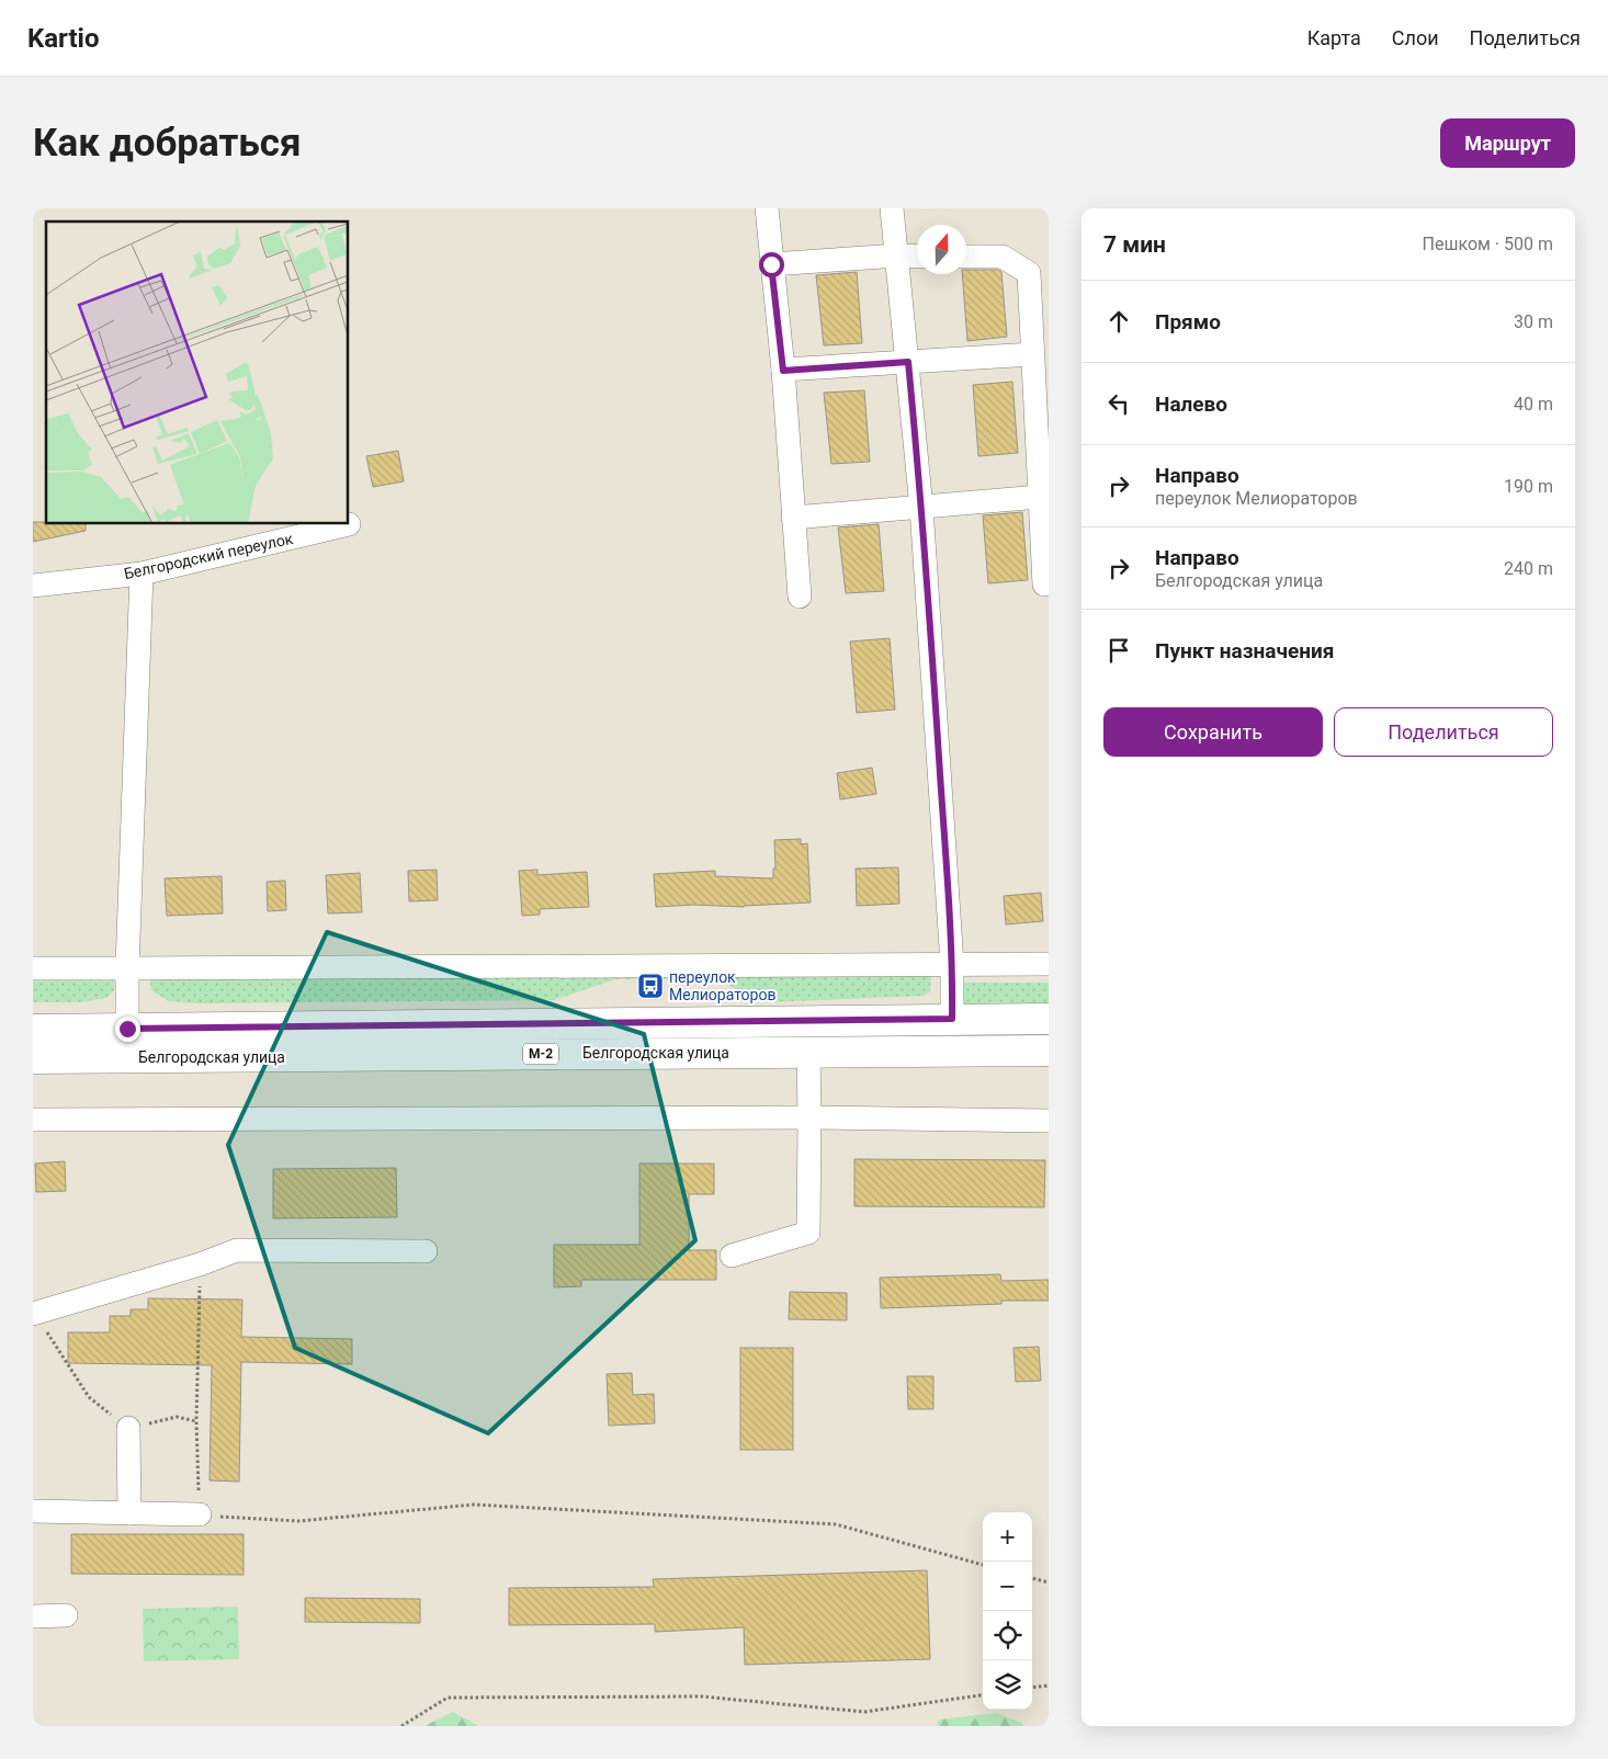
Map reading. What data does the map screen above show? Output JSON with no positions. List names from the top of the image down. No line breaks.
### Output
{"streets":{"main road":["Белгородская улица","М-2"],"street":["Белгородский переулок"]},"places":{"bus stop":["переулок Мелиораторов"]},"north":"top","page":{"header":"Kartio","nav":["Карта","Слои","Поделиться"],"buttons":["Маршрут",["Сохранить","Поделиться"]],"title":"Как добраться","heading":["7 мин","Пешком · 500 m"],"list":[["Прямо","30 m"],["Налево","40 m"],["Направо","переулок Мелиораторов","190 m"],["Направо","Белгородская улица","240 m"],"Пункт назначения"],"map_buttons":["+","−"]}}
